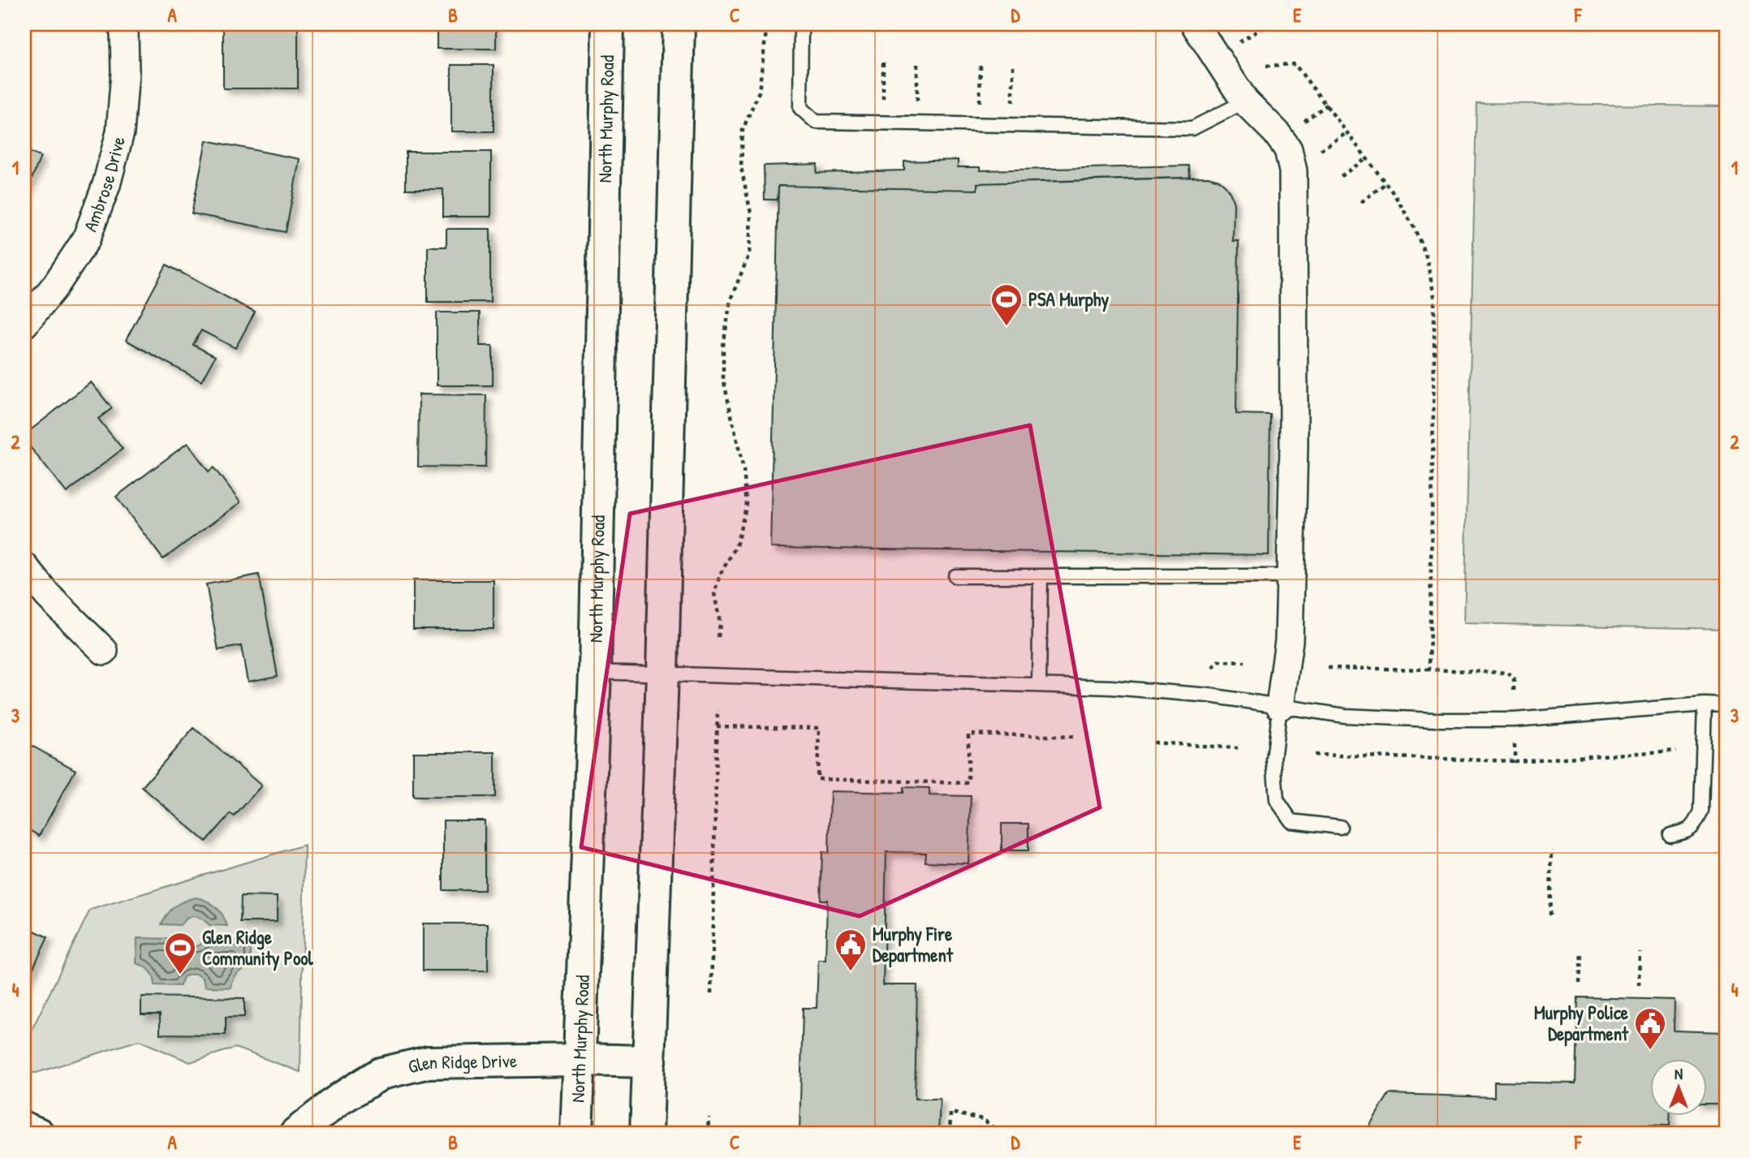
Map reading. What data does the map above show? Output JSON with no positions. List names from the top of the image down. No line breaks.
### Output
{"streets":{"main road":["North Murphy Road","Glen Ridge Drive"],"street":["Ambrose Drive"]},"crossings":[["North Murphy Road","Glen Ridge Drive"]],"places":{"sports":["PSA Murphy","Glen Ridge Community Pool"],"public building":["Murphy Fire Department","Murphy Police Department"]},"north":"top","grid":{"columns":["A","B","C","D","E","F"],"rows":["1","2","3","4"]}}
